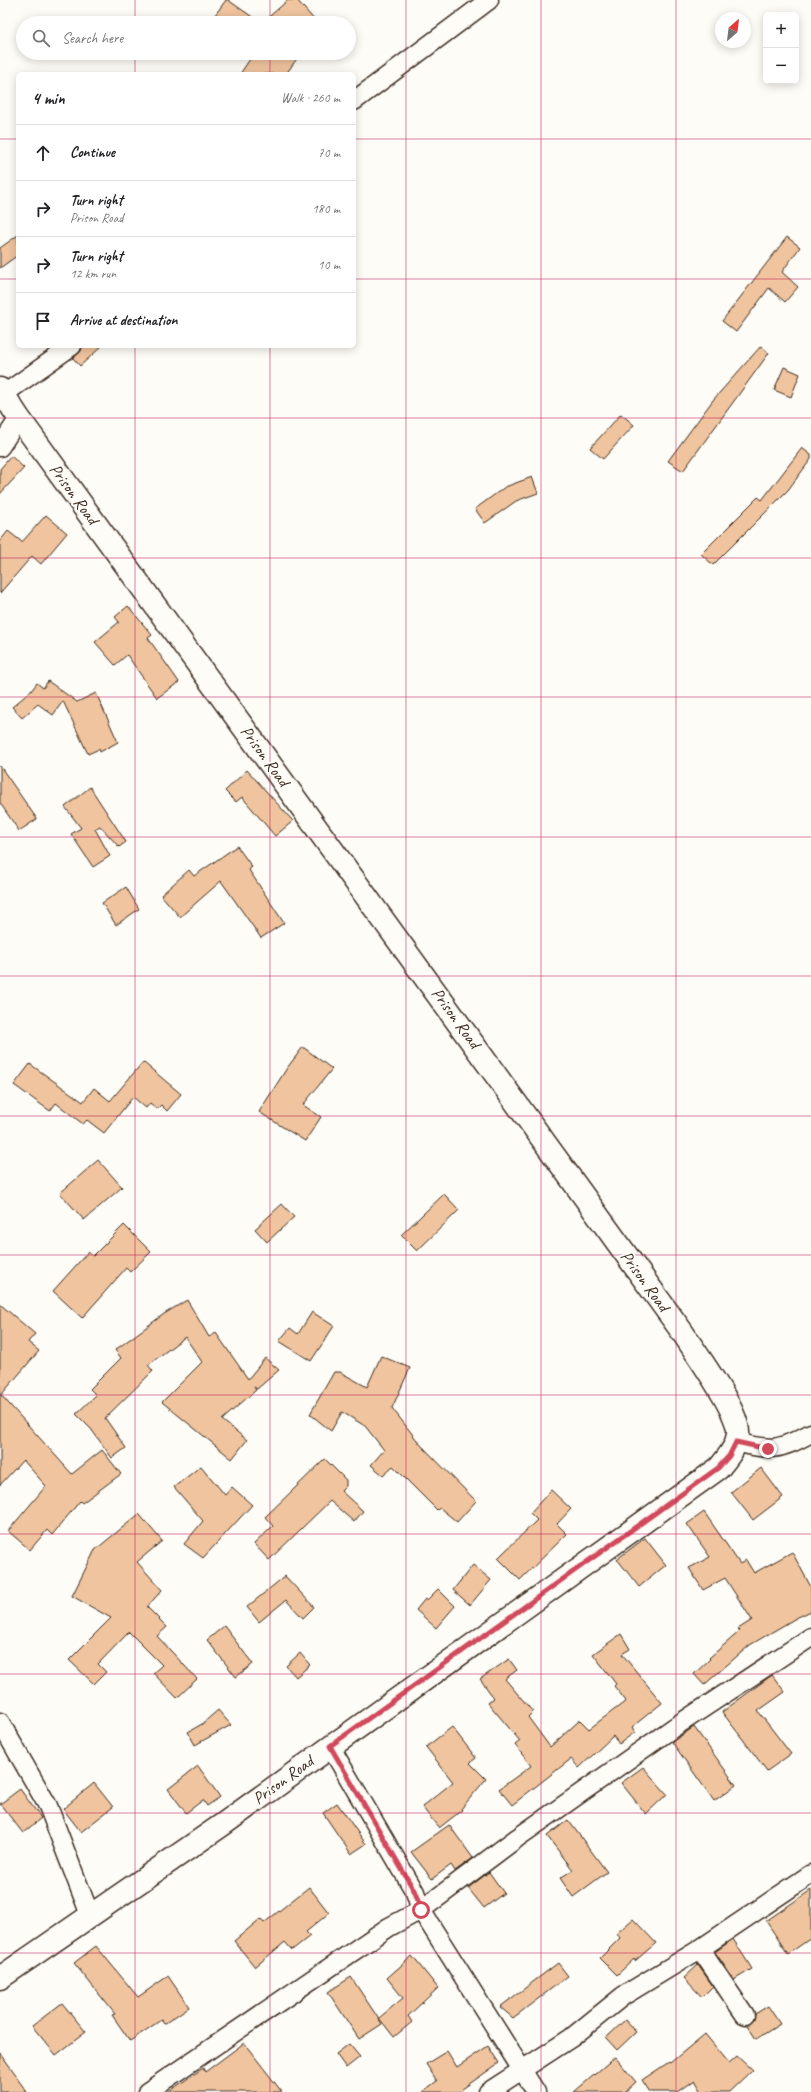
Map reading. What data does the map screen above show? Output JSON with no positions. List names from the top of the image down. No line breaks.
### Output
{"streets":{"street":["Prison Road"]},"north":"top right","page":{"map_buttons":["+","−"],"search":"Search here","heading":["4 min","Walk · 260 m"],"list":[["Continue","70 m"],["Turn right","Prison Road","180 m"],["Turn right","12 km run","10 m"],"Arrive at destination"]}}
